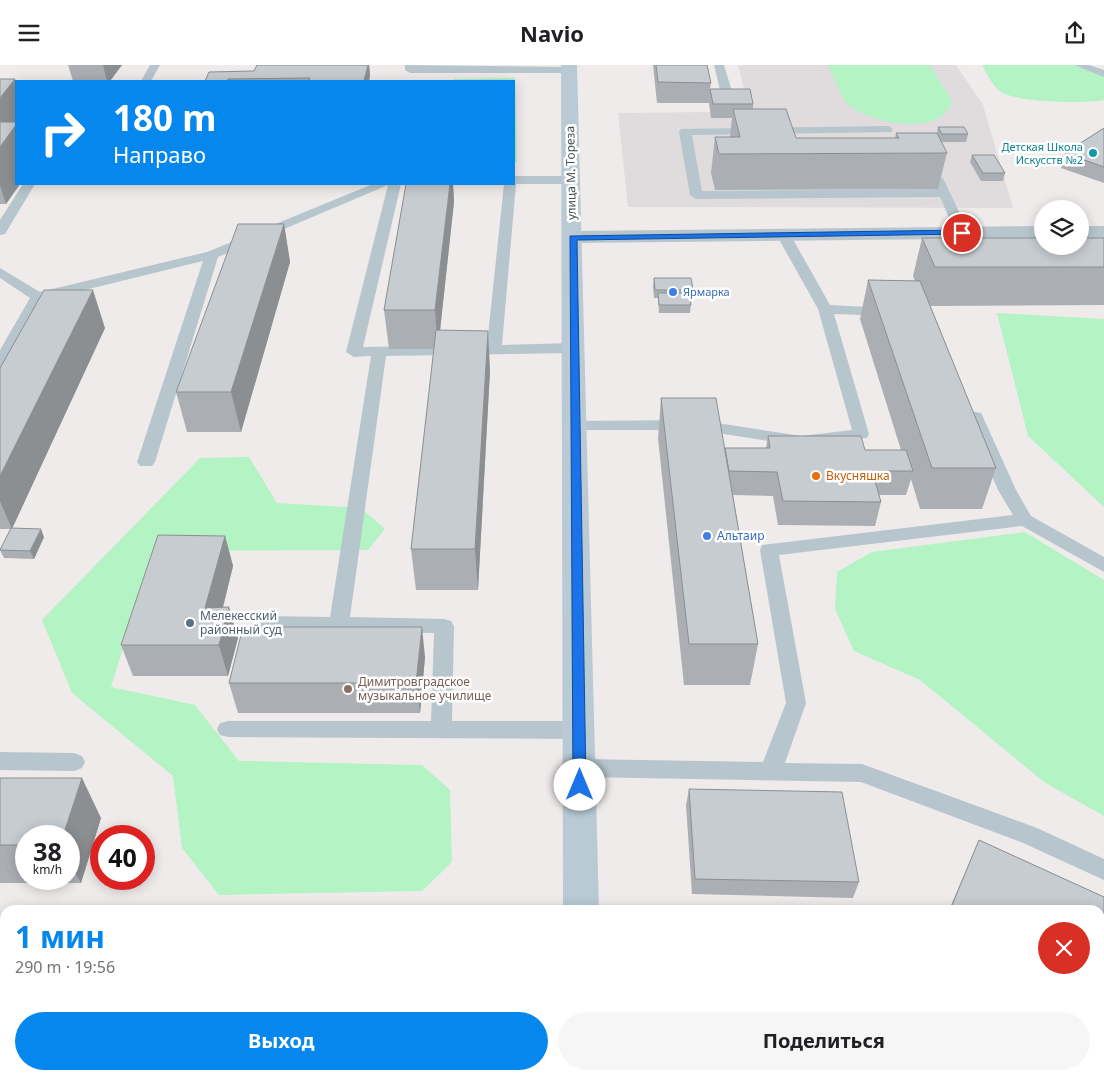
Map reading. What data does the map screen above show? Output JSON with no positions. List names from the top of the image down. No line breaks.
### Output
{"streets":{"street":["улица М. Тореза"]},"places":["Детская Школа Искусств №2","Ярмарка","Вкусняшка","Альтаир","Мелекесский районный суд","Димитровградское музыкальное училище"],"page":{"header":"Navio","turn":["180 m","Направо"],"speed":"38 km/h","limit":"40","heading":["1 мин","290 m · 19:56"],"buttons":["Выход","Поделиться"]}}
